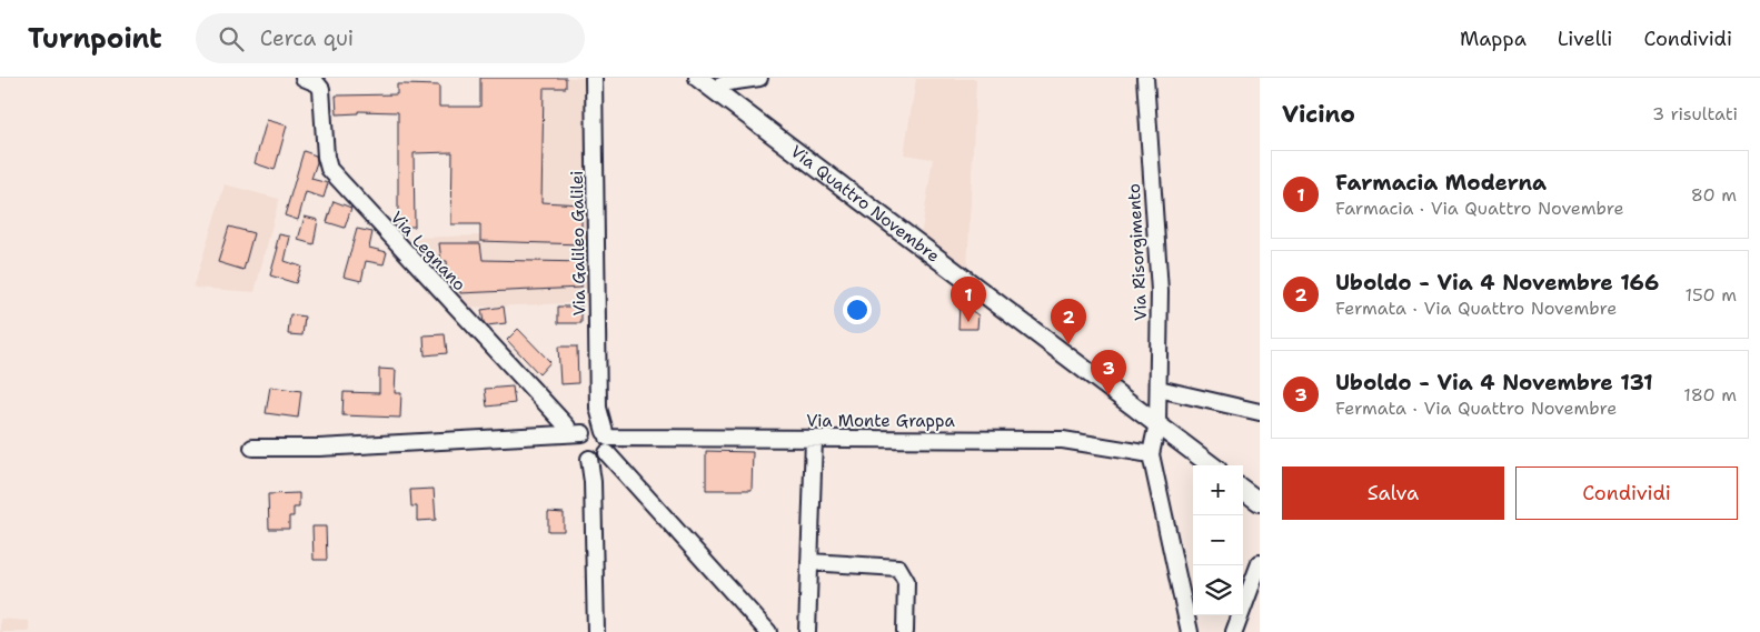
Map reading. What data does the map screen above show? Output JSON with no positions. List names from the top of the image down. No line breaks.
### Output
{"streets":{"main road":["Via Quattro Novembre"],"street":["Via Galileo Galilei","Via Legnano","Via Risorgimento","Via Monte Grappa"]},"crossings":[["Via Quattro Novembre","Via Risorgimento"],["Via Galileo Galilei","Via Legnano"],["Via Galileo Galilei","Via Monte Grappa"],["Via Legnano","Via Monte Grappa"],["Via Risorgimento","Via Monte Grappa"]],"page":{"header":"Turnpoint","search":"Cerca qui","nav":["Mappa","Livelli","Condividi"],"heading":["Vicino","3 risultati"],"list":[{"mark":"1","name":"Farmacia Moderna","note":"Farmacia · Via Quattro Novembre","value":"80 m"},{"mark":"2","name":"Uboldo - Via 4 Novembre 166","note":"Fermata · Via Quattro Novembre","value":"150 m"},{"mark":"3","name":"Uboldo - Via 4 Novembre 131","note":"Fermata · Via Quattro Novembre","value":"180 m"}],"pins":["1","2","3"],"buttons":["Salva","Condividi"],"map_buttons":["+","−"]}}
